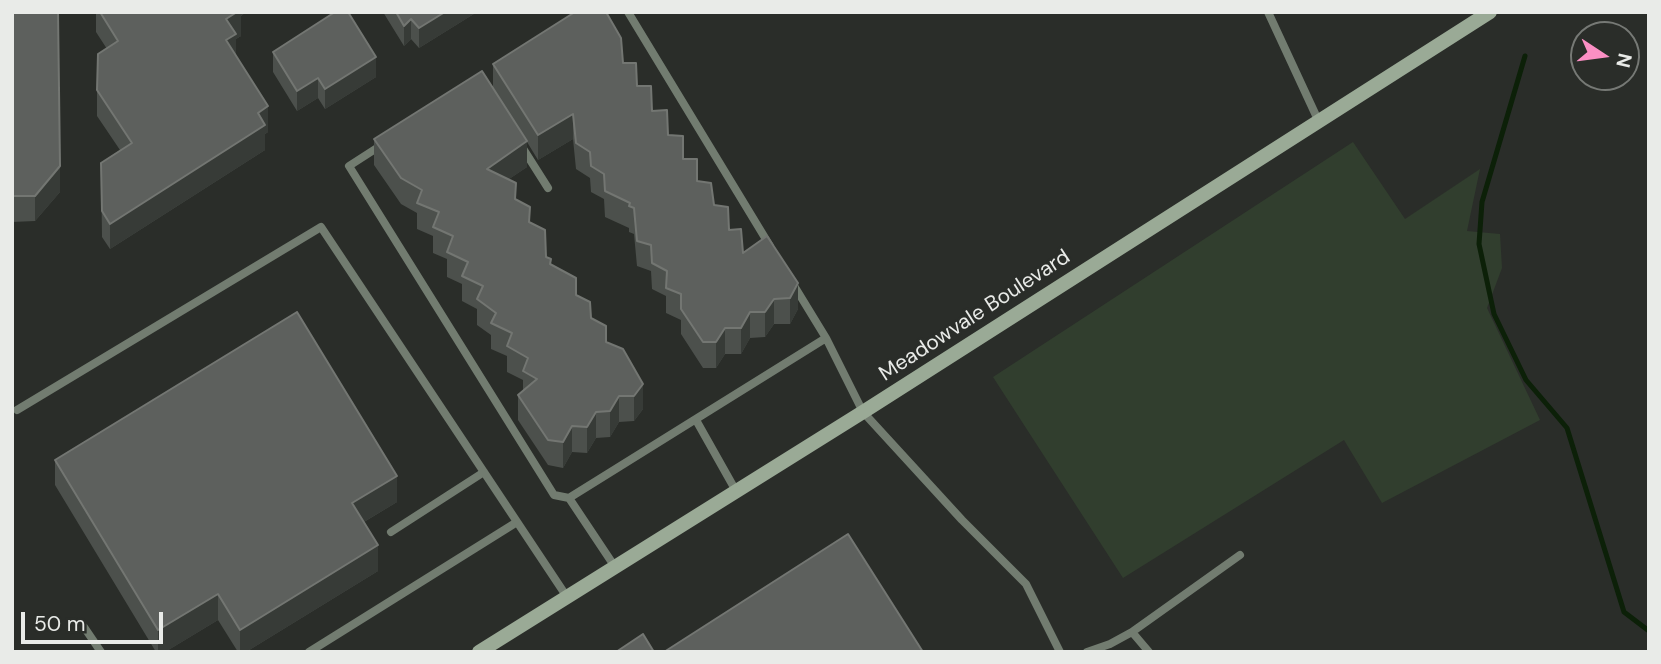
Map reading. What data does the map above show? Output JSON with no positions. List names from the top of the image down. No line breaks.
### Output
{"streets":{"main road":["Meadowvale Boulevard"]},"scale_bar":"50 m","north":"right"}
